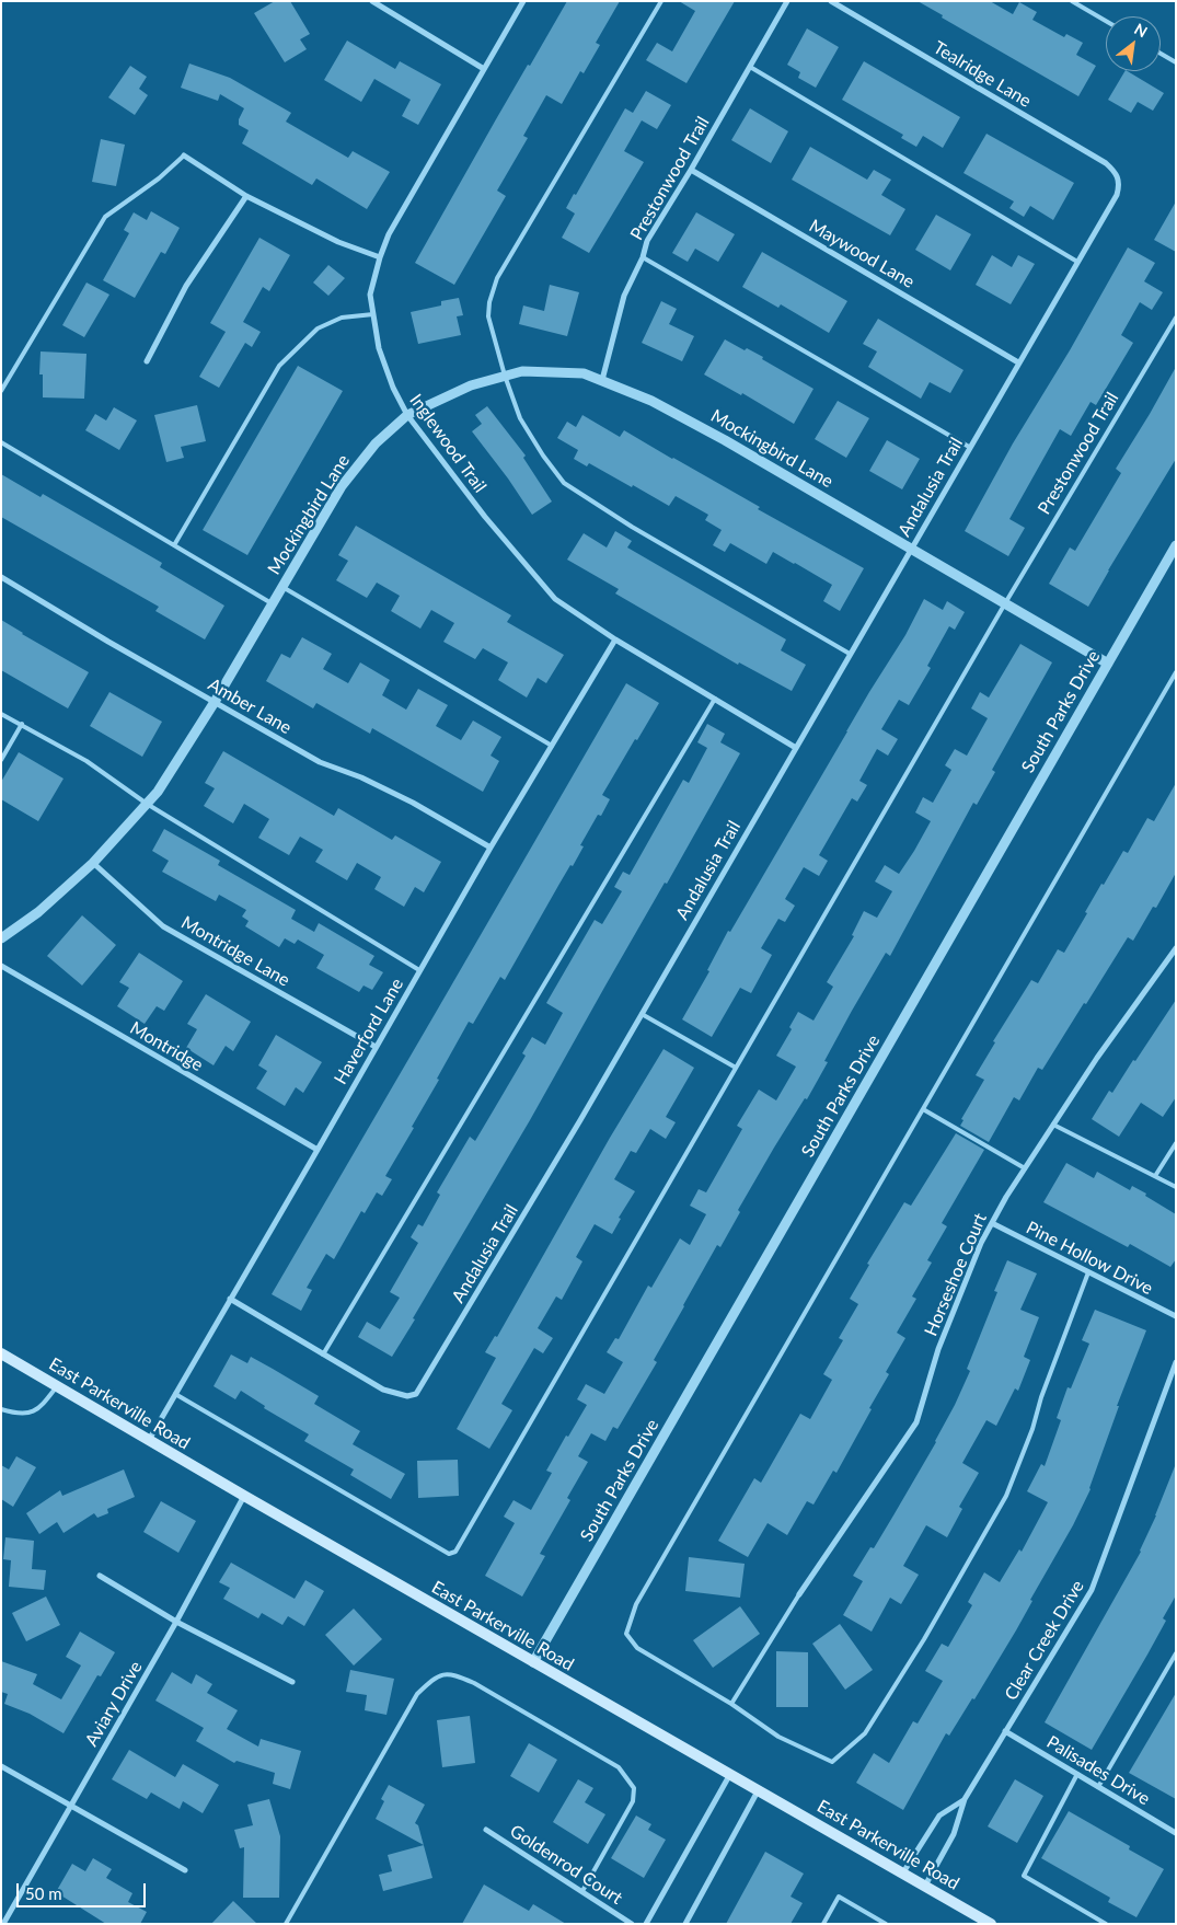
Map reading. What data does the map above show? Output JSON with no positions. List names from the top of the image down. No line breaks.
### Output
{"streets":{"main road":["East Parkerville Road"],"street":["Tealridge Lane","Prestonwood Trail","Maywood Lane","Inglewood Trail","Mockingbird Lane","Andalusia Trail","Amber Lane","South Parks Drive","Montridge Lane","Haverford Lane","Montridge","Pine Hollow Drive","Horseshoe Court","Clear Creek Drive","Aviary Drive","Palisades Drive","Goldenrod Court"]},"crossings":[["Tealridge Lane","Andalusia Trail"],["Prestonwood Trail","Maywood Lane"],["Prestonwood Trail","Mockingbird Lane"],["Prestonwood Trail","Haverford Lane"],["Maywood Lane","Andalusia Trail"],["Inglewood Trail","Mockingbird Lane"],["Inglewood Trail","Andalusia Trail"],["Inglewood Trail","Haverford Lane"],["Mockingbird Lane","Andalusia Trail"],["Mockingbird Lane","Amber Lane"],["Mockingbird Lane","South Parks Drive"],["Mockingbird Lane","Montridge Lane"],["Andalusia Trail","Haverford Lane"],["Amber Lane","Haverford Lane"],["South Parks Drive","East Parkerville Road"],["Montridge Lane","Haverford Lane"],["Haverford Lane","Montridge"],["Haverford Lane","East Parkerville Road"],["Pine Hollow Drive","Horseshoe Court"],["East Parkerville Road","Clear Creek Drive"],["East Parkerville Road","Aviary Drive"],["Clear Creek Drive","Palisades Drive"]],"scale_bar":"50 m","north":"top right"}
